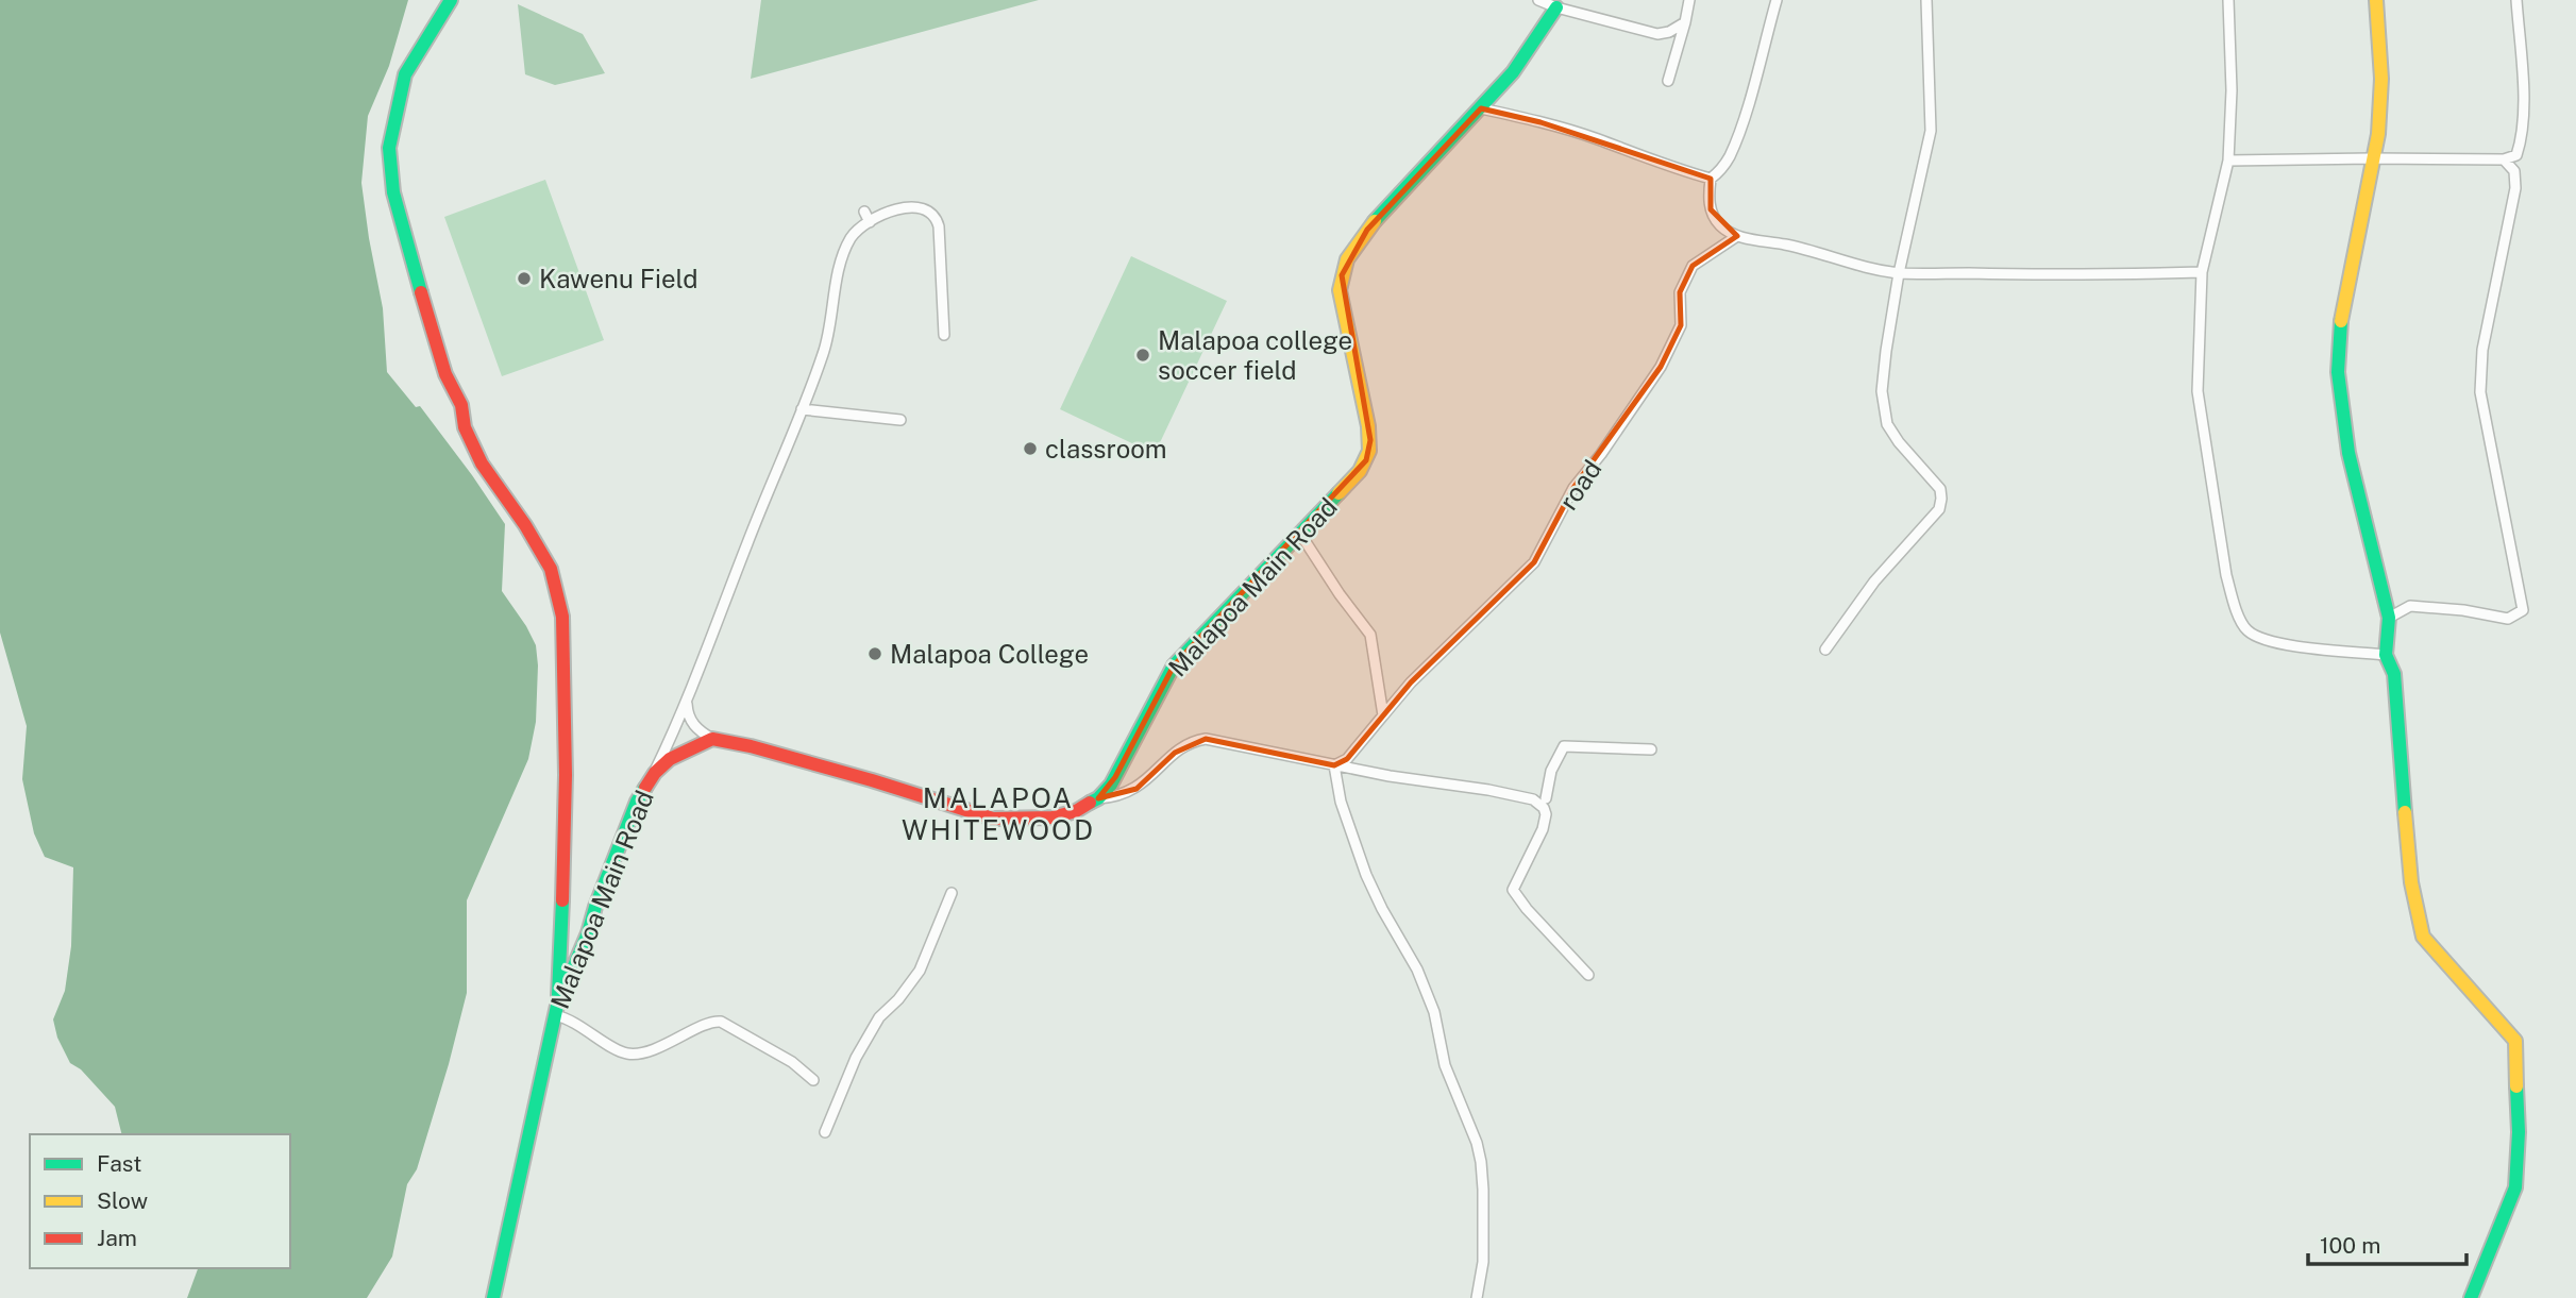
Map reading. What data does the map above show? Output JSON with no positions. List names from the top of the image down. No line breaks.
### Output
{"streets":{"street":["road","Malapoa Main Road"]},"districts":["MALAPOA WHITEWOOD"],"places":["Kawenu Field","Malapoa college soccer field","classroom","Malapoa College"],"legend":["Fast","Slow","Jam"],"scale_bar":"100 m"}
